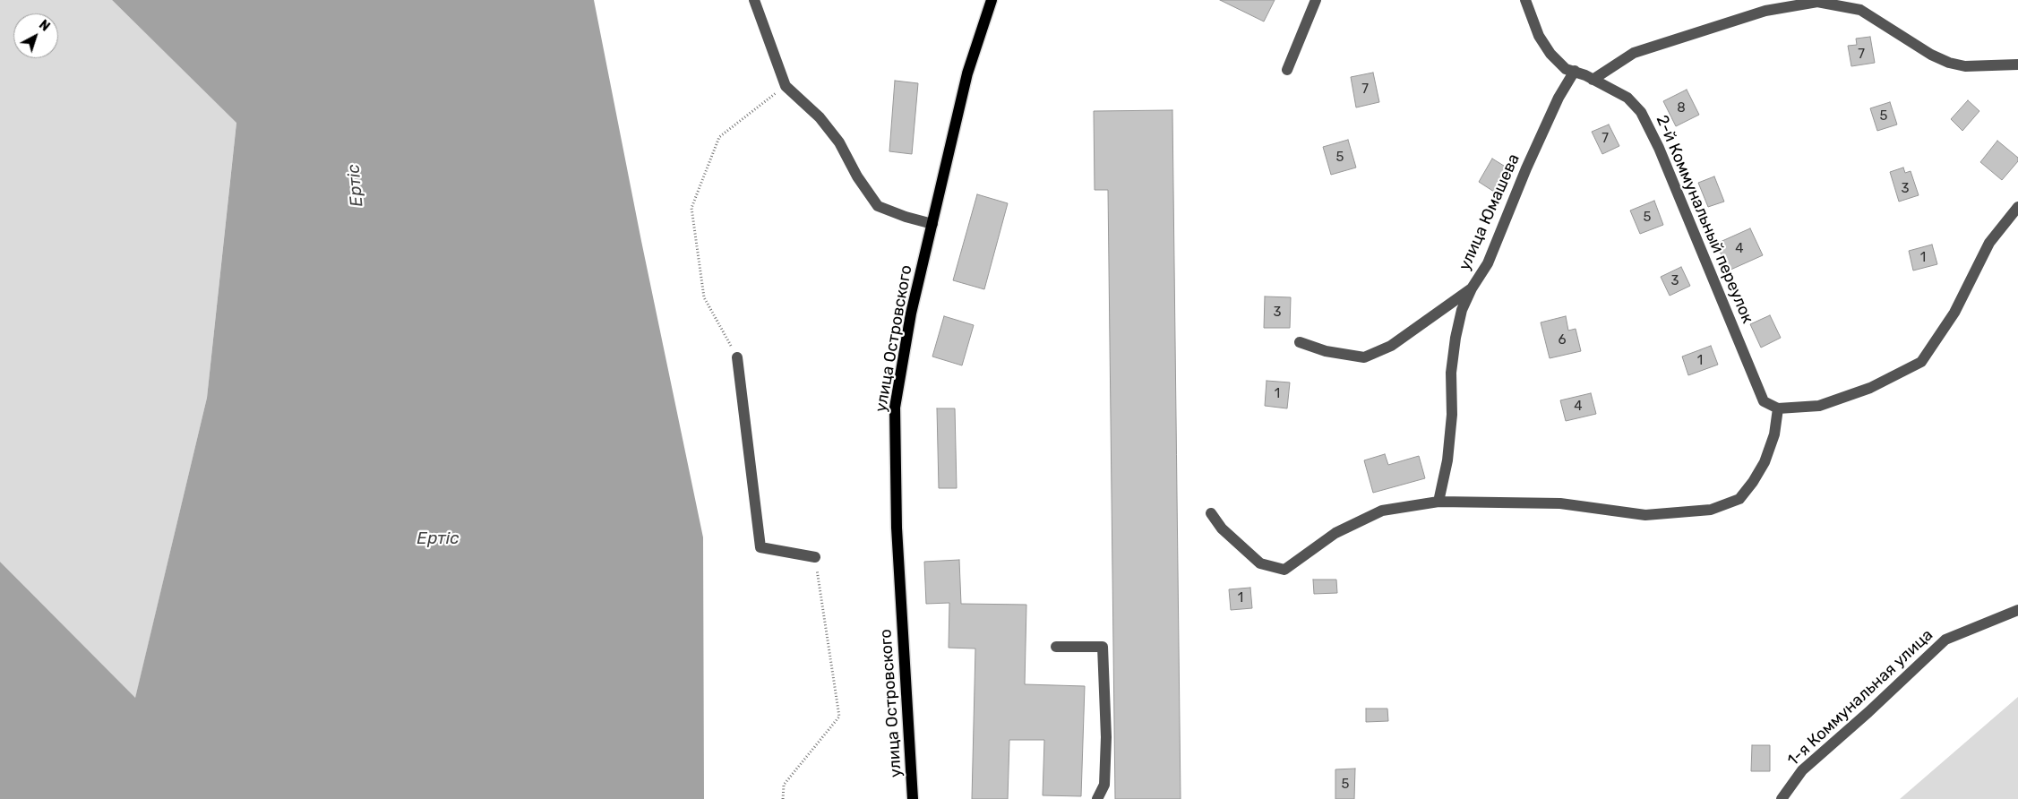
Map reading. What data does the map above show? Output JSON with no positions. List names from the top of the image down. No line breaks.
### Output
{"streets":{"main road":["улица Островского"],"street":["улица Юмашева","2-й Коммунальный переулок","1-я Коммунальная улица"]},"crossings":[["улица Юмашева","2-й Коммунальный переулок"]],"water":["Ертіс"],"house_numbers":["7","7","8","5","7","5","3","5","4","1","3","3","6","1","1","4","1","5"],"north":"top right"}
